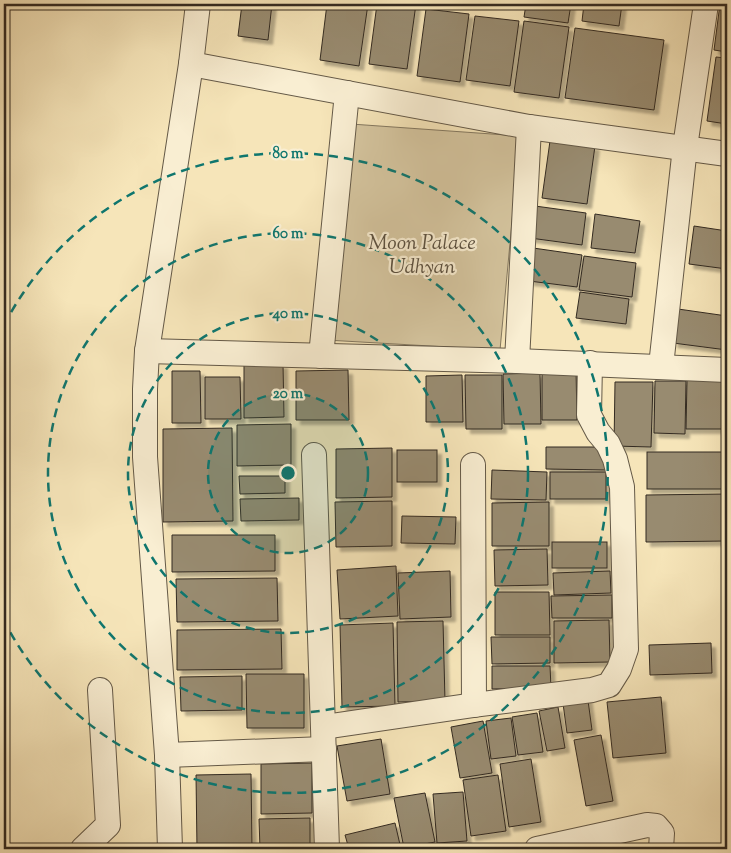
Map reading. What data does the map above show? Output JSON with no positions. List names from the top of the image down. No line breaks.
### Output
{"parks":["Moon Palace Udhyan"],"rings":["80 m","60 m","40 m","20 m"]}
